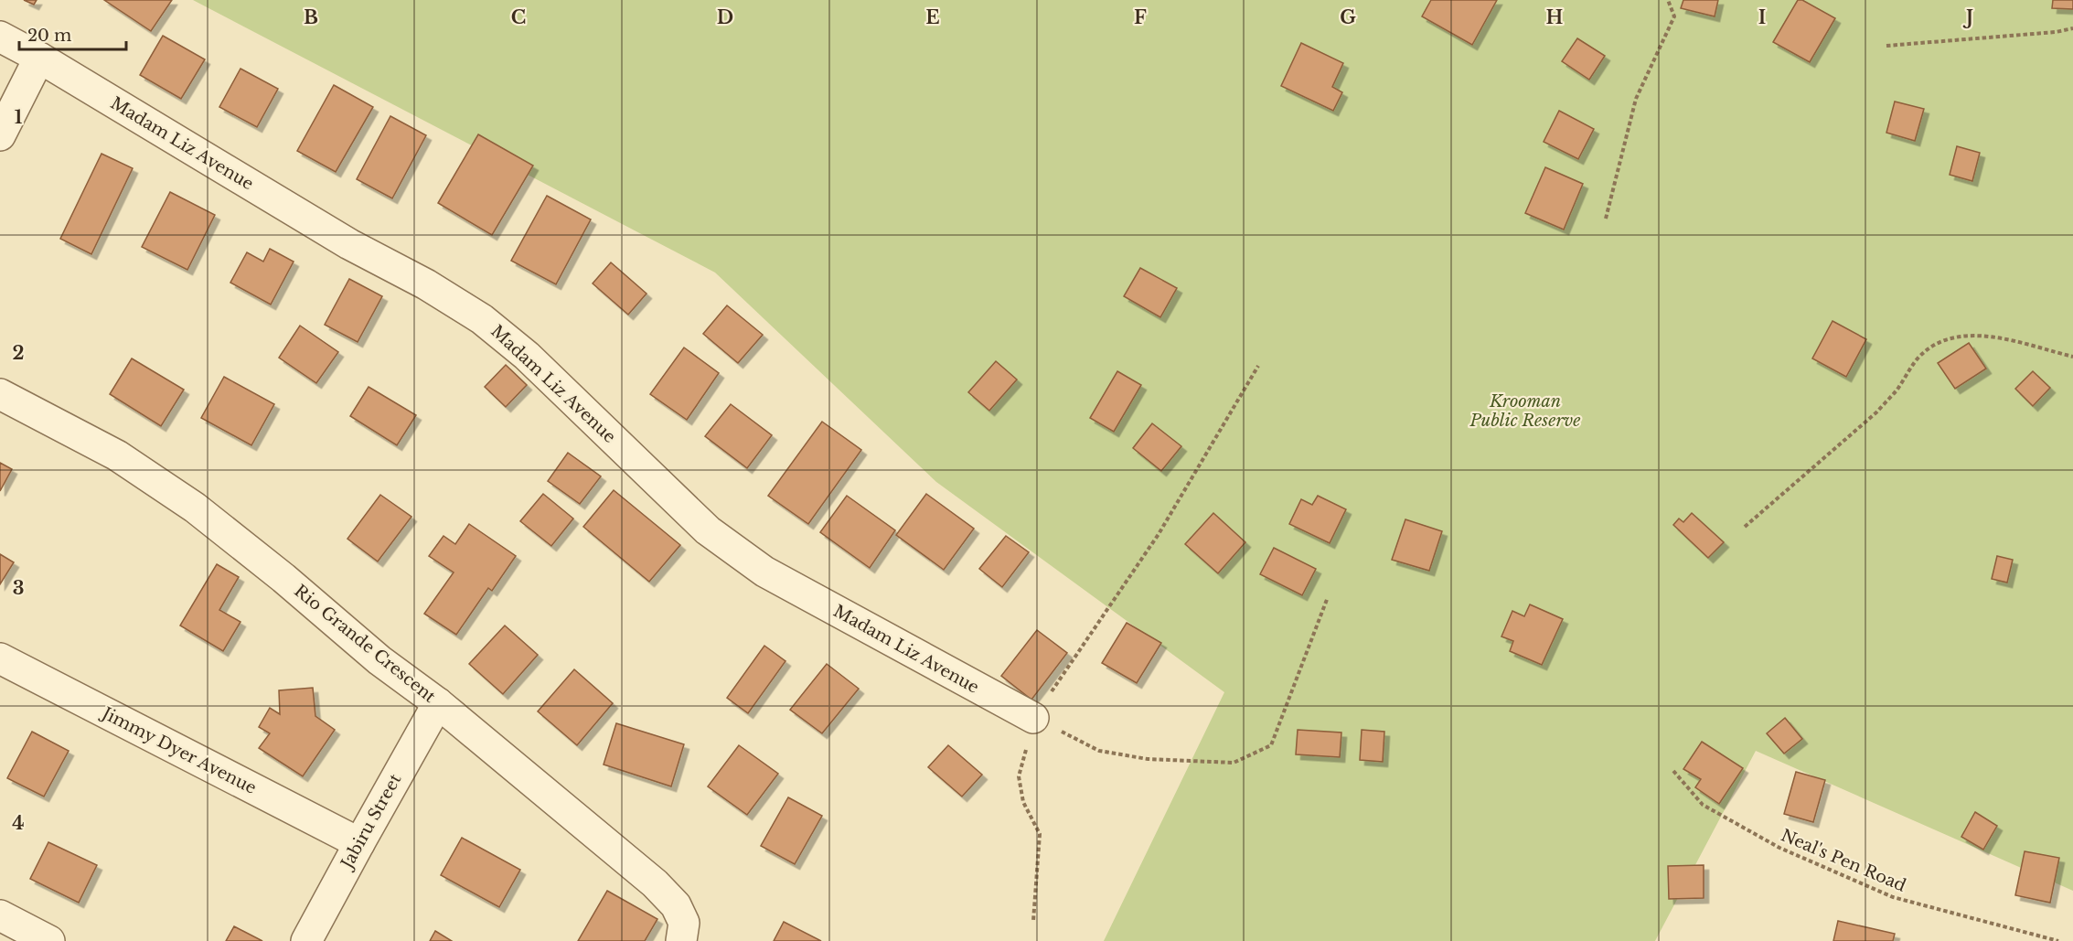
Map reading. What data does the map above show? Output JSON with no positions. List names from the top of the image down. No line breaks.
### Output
{"streets":{"street":["Madam Liz Avenue","Rio Grande Crescent","Jimmy Dyer Avenue","Jabiru Street"],"path":["Neal's Pen Road"]},"crossings":[["Rio Grande Crescent","Jabiru Street"],["Jimmy Dyer Avenue","Jabiru Street"]],"parks":["Krooman Public Reserve"],"scale_bar":"20 m","grid":{"columns":["B","C","D","E","F","G","H","I","J"],"rows":["1","2","3","4"]}}
